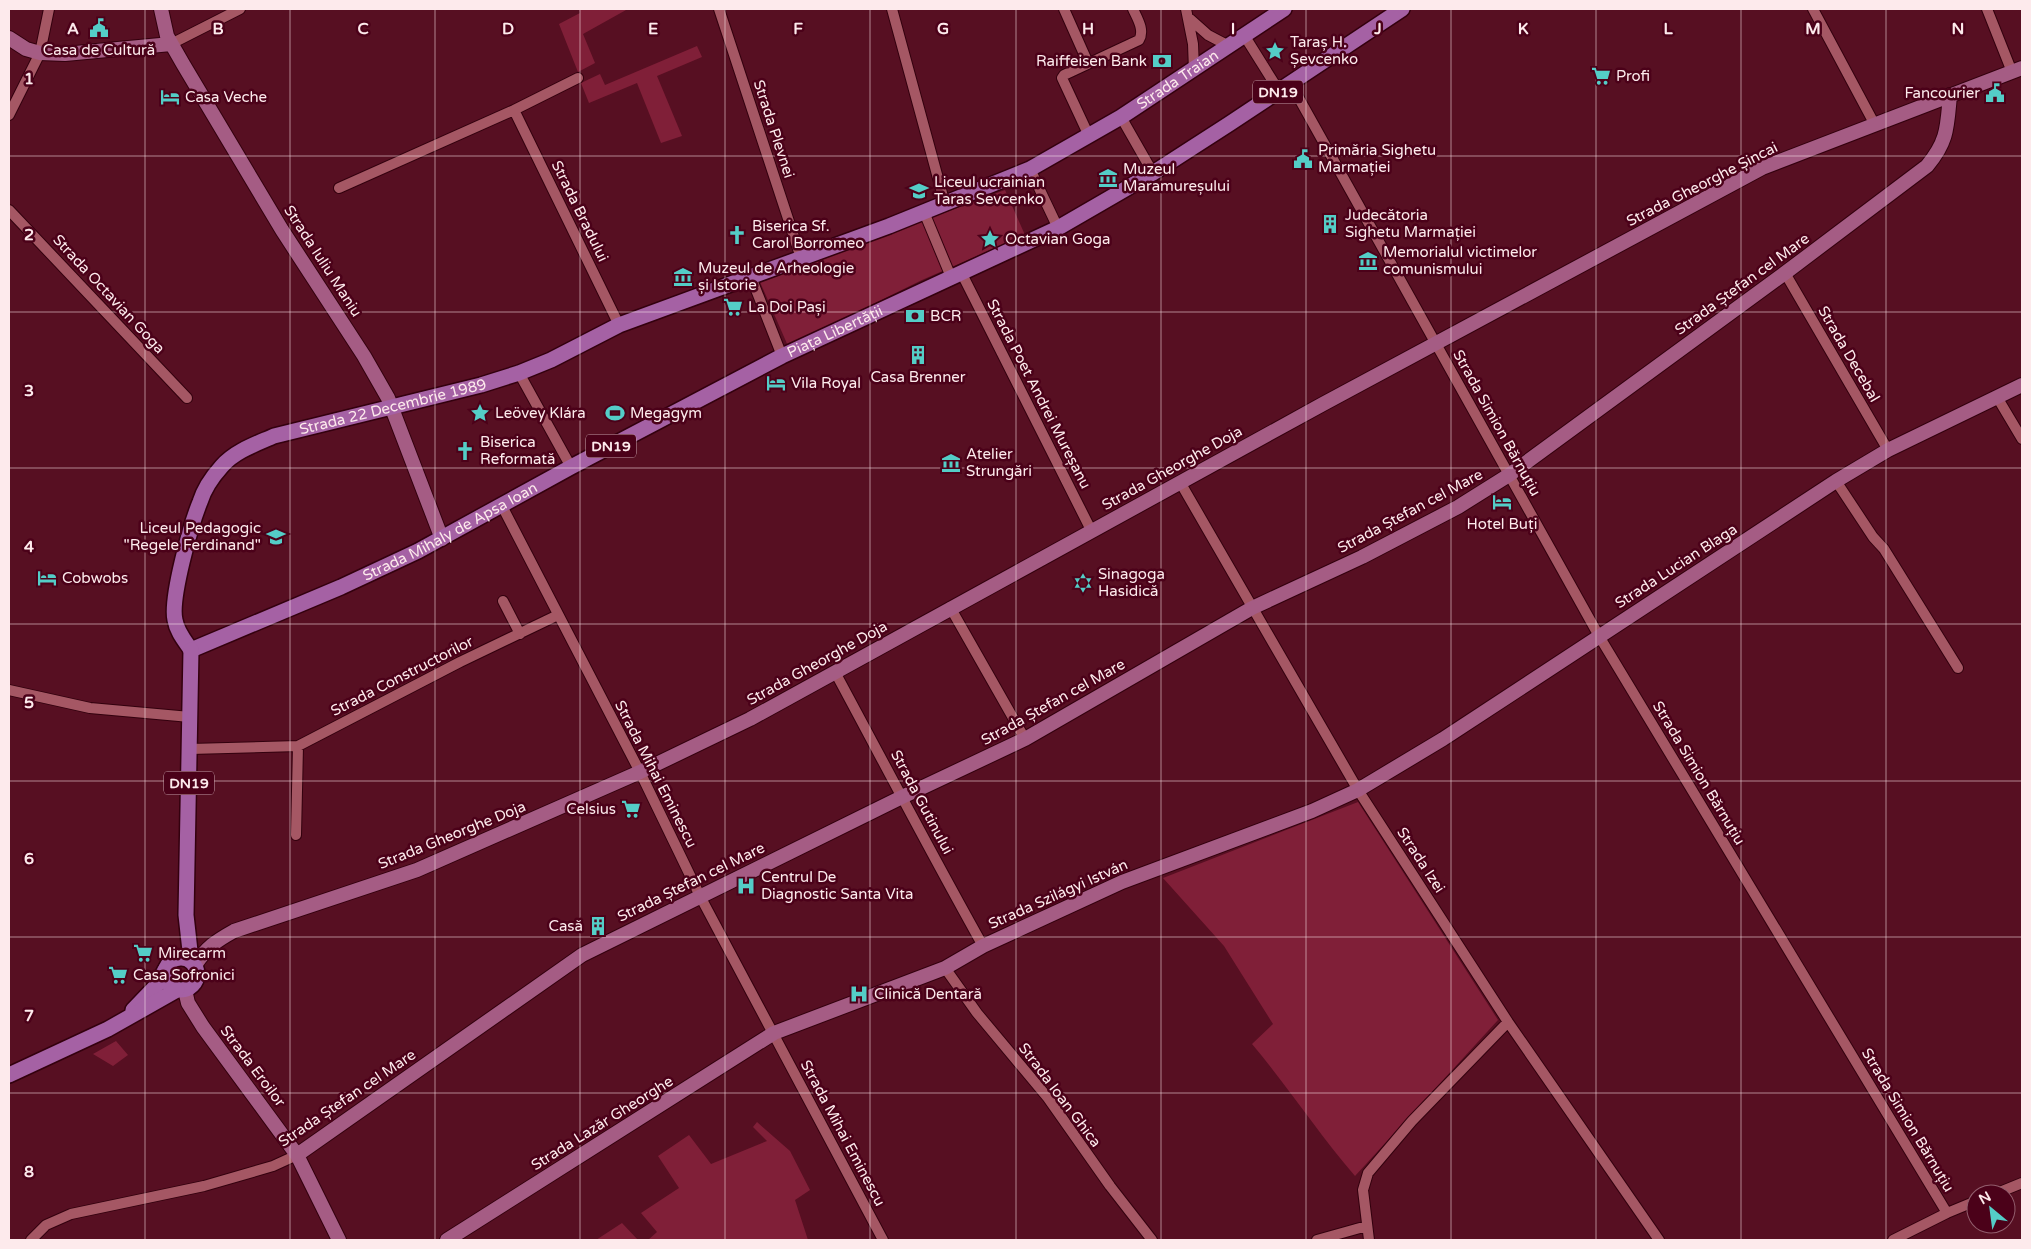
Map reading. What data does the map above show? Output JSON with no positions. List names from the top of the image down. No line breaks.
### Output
{"streets":{"main road":["Strada Traian","DN19","Strada Gheorghe Șincai","Strada Iuliu Maniu","Strada Ștefan cel Mare","Piața Libertății","Strada 22 Decembrie 1989","Strada Gheorghe Doja","Strada Mihaly de Apsa Ioan","Strada Lucian Blaga","Strada Szilágyi István","Strada Eroilor","Strada Lazăr Gheorghe"],"street":["Strada Plevnei","Strada Bradului","Strada Octavian Goga","Strada Decebal","Strada Poet Andrei Mureșanu","Strada Simion Bărnuțiu","Strada Constructorilor","Strada Mihai Eminescu","Strada Gutinului","Strada Izei","Strada Ioan Ghica"]},"crossings":[["Strada Traian","Strada Simion Bărnuțiu"],["DN19","Piața Libertății"],["DN19","Strada 22 Decembrie 1989"],["DN19","Strada Simion Bărnuțiu"],["DN19","Strada Gheorghe Doja"],["DN19","Strada Mihaly de Apsa Ioan"],["DN19","Strada Constructorilor"],["DN19","Strada Eroilor"],["Strada Gheorghe Șincai","Strada Ștefan cel Mare"],["Strada Gheorghe Șincai","Strada Simion Bărnuțiu"],["Strada Gheorghe Șincai","Strada Gheorghe Doja"],["Strada Bradului","Strada 22 Decembrie 1989"],["Strada Iuliu Maniu","Strada 22 Decembrie 1989"],["Strada Iuliu Maniu","Strada Mihaly de Apsa Ioan"],["Strada Ștefan cel Mare","Strada Decebal"],["Strada Ștefan cel Mare","Strada Simion Bărnuțiu"],["Strada Ștefan cel Mare","Strada Mihai Eminescu"],["Strada Ștefan cel Mare","Strada Gutinului"],["Strada Ștefan cel Mare","Strada Izei"],["Strada Ștefan cel Mare","Strada Eroilor"],["Piața Libertății","Strada Poet Andrei Mureșanu"],["Piața Libertății","Strada 22 Decembrie 1989"],["Piața Libertății","Strada Mihaly de Apsa Ioan"],["Strada Decebal","Strada Lucian Blaga"],["Strada Poet Andrei Mureșanu","Strada Gheorghe Doja"],["Strada 22 Decembrie 1989","Strada Mihaly de Apsa Ioan"],["Strada Simion Bărnuțiu","Strada Gheorghe Doja"],["Strada Simion Bărnuțiu","Strada Lucian Blaga"],["Strada Gheorghe Doja","Strada Mihai Eminescu"],["Strada Gheorghe Doja","Strada Gutinului"],["Strada Gheorghe Doja","Strada Izei"],["Strada Gheorghe Doja","Strada Eroilor"],["Strada Mihaly de Apsa Ioan","Strada Mihai Eminescu"],["Strada Lucian Blaga","Strada Izei"],["Strada Lucian Blaga","Strada Szilágyi István"],["Strada Constructorilor","Strada Mihai Eminescu"],["Strada Mihai Eminescu","Strada Szilágyi István"],["Strada Mihai Eminescu","Strada Lazăr Gheorghe"],["Strada Gutinului","Strada Szilágyi István"],["Strada Izei","Strada Szilágyi István"],["Strada Szilágyi István","Strada Ioan Ghica"],["Strada Szilágyi István","Strada Lazăr Gheorghe"]],"places":{"public building":["Casa de Cultură","Fancourier","Primăria Sighetu Marmației"],"place":["Taraș H. Șevcenko","Octavian Goga","Leövey Klára"],"bank":["Raiffeisen Bank","BCR"],"supermarket":["Profi","La Doi Pași","Celsius","Mirecarm","Casa Sofronici"],"hotel":["Casa Veche","Vila Royal","Hotel Buți","Cobwobs"],"museum":["Muzeul Maramureșului","Memorialul victimelor comunismului","Muzeul de Arheologie și Istorie","Atelier Strungări"],"school or university":["Liceul ucrainian Taras Sevcenko","Liceul Pedagogic \"Regele Ferdinand\""],"building":["Judecătoria Sighetu Marmației","Casa Brenner","Casă"],"church":["Biserica Sf. Carol Borromeo","Biserica Reformată"],"sports":["Megagym"],"synagogue":["Sinagoga Hasidică"],"hospital":["Centrul De Diagnostic Santa Vita","Clinică Dentară"]},"north":"top left","grid":{"columns":["A","B","C","D","E","F","G","H","I","J","K","L","M","N"],"rows":["1","2","3","4","5","6","7","8"]}}
